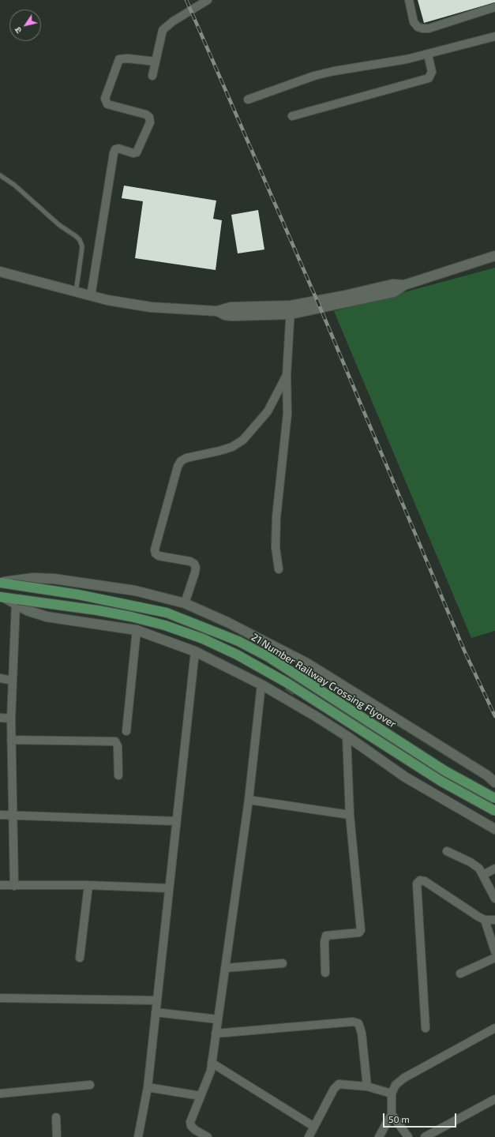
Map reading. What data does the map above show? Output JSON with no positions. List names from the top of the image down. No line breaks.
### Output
{"streets":{"main road":["21 Number Railway Crossing Flyover"]},"scale_bar":"50 m","north":"bottom left"}
